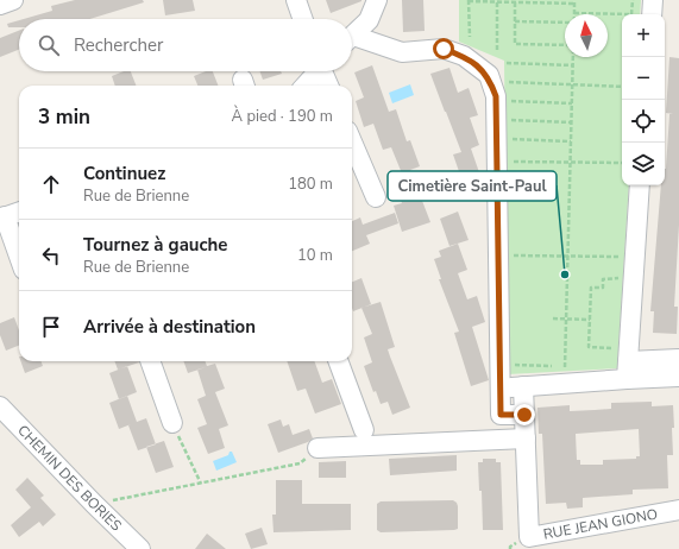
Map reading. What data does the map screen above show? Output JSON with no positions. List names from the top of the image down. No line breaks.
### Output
{"streets":{"street":["CHEMIN DES BORIES","RUE JEAN GIONO"]},"places":["Cimetière Saint-Paul"],"north":"top","page":{"map_buttons":["+","−"],"search":"Rechercher","heading":["3 min","À pied · 190 m"],"list":[["Continuez","Rue de Brienne","180 m"],["Tournez à gauche","Rue de Brienne","10 m"],"Arrivée à destination"]}}
